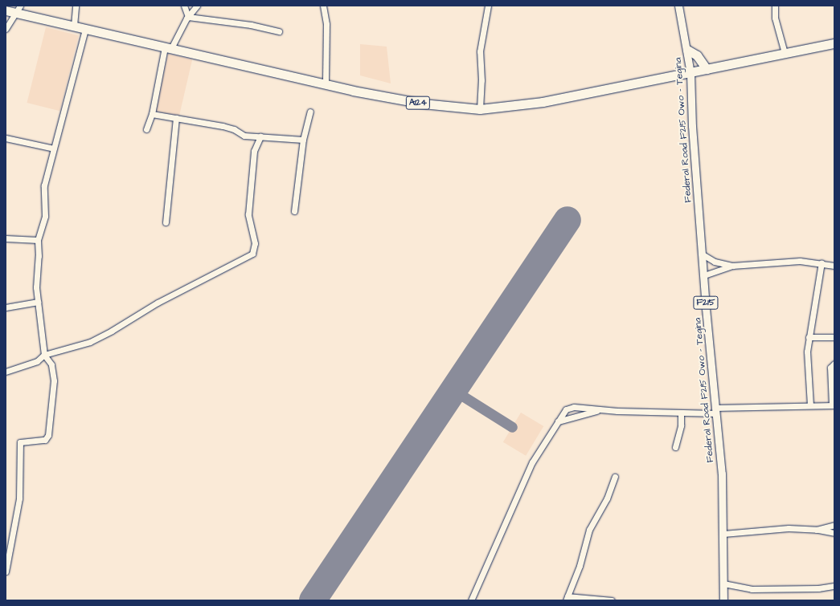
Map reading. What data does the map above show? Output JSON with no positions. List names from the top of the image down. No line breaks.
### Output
{"streets":{"highway":["A124"],"main road":["Federal Road F215 Owo - Tegina","F215"]},"crossings":[["A124","Federal Road F215 Owo - Tegina"]]}
